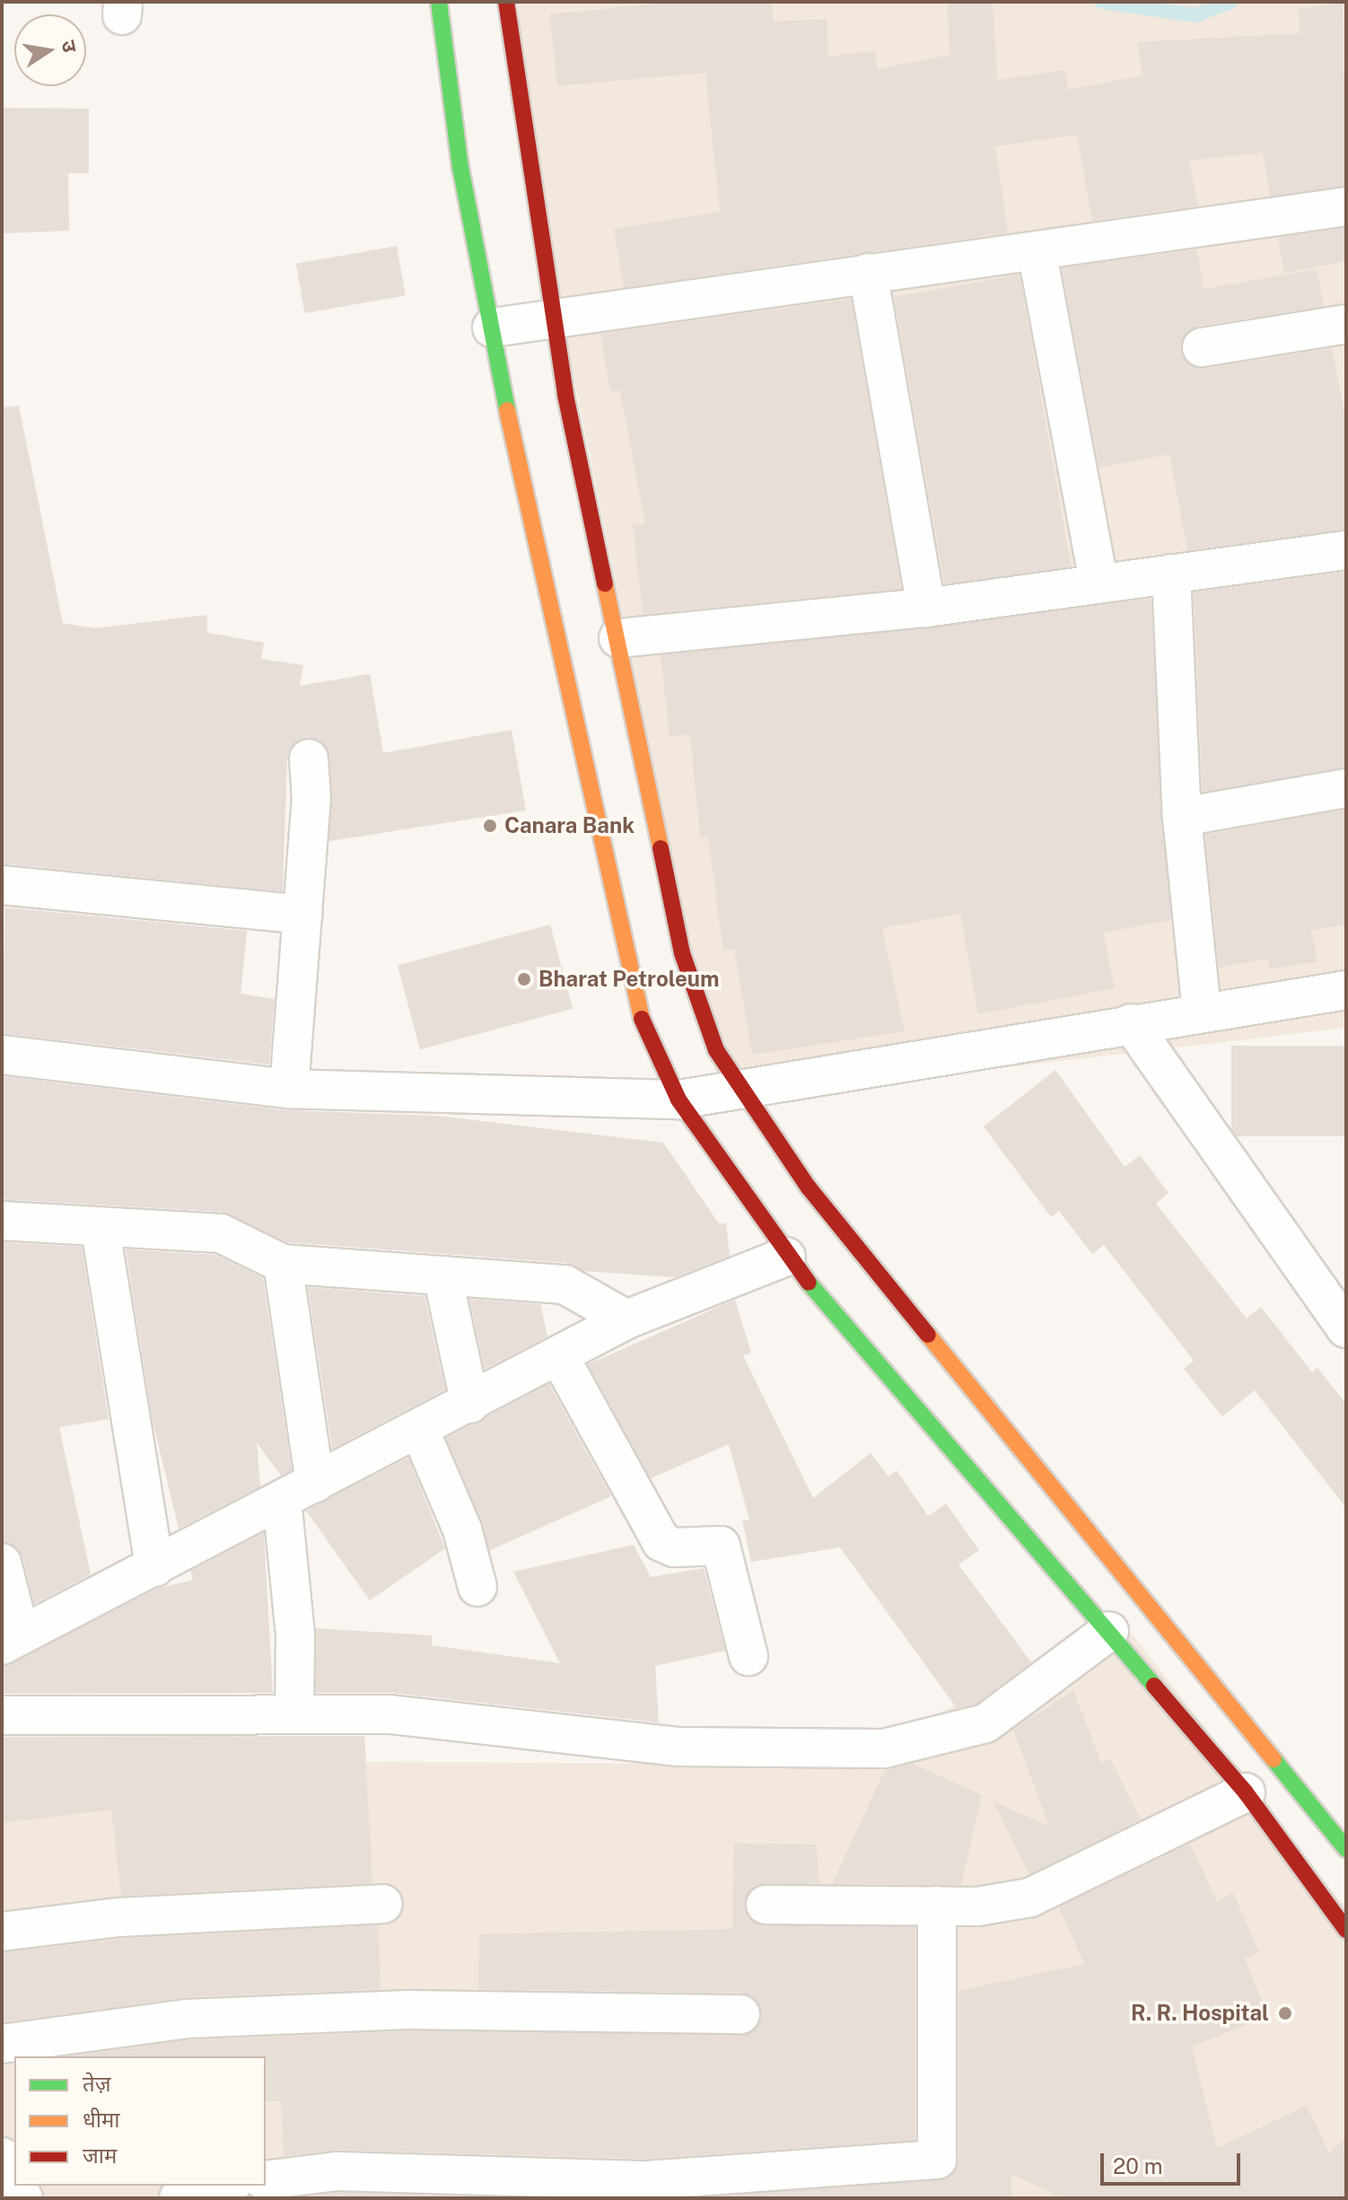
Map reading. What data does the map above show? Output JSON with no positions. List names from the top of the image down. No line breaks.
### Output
{"places":["Canara Bank","Bharat Petroleum","R. R. Hospital"],"legend":["तेज़","धीमा","जाम"],"scale_bar":"20 m","north":"right"}
